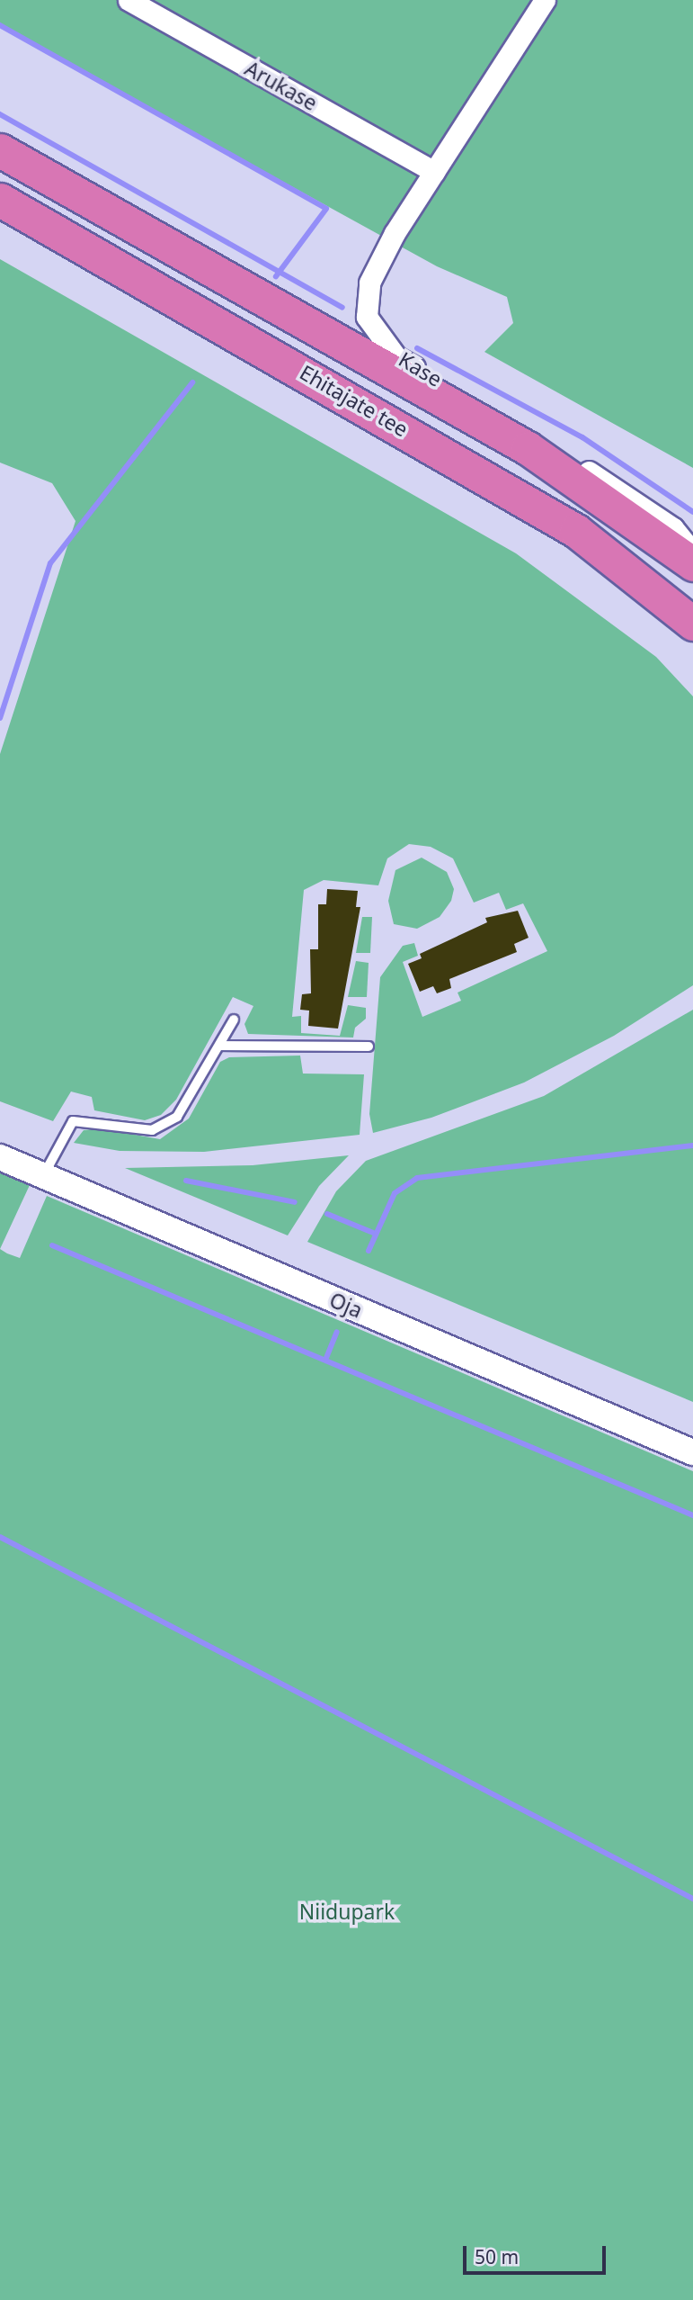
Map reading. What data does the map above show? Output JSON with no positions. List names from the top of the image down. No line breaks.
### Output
{"streets":{"highway":["Ehitajate tee"],"street":["Arukase","Kase","Oja"]},"crossings":[["Arukase","Kase"]],"parks":["Niidupark"],"scale_bar":"50 m"}
